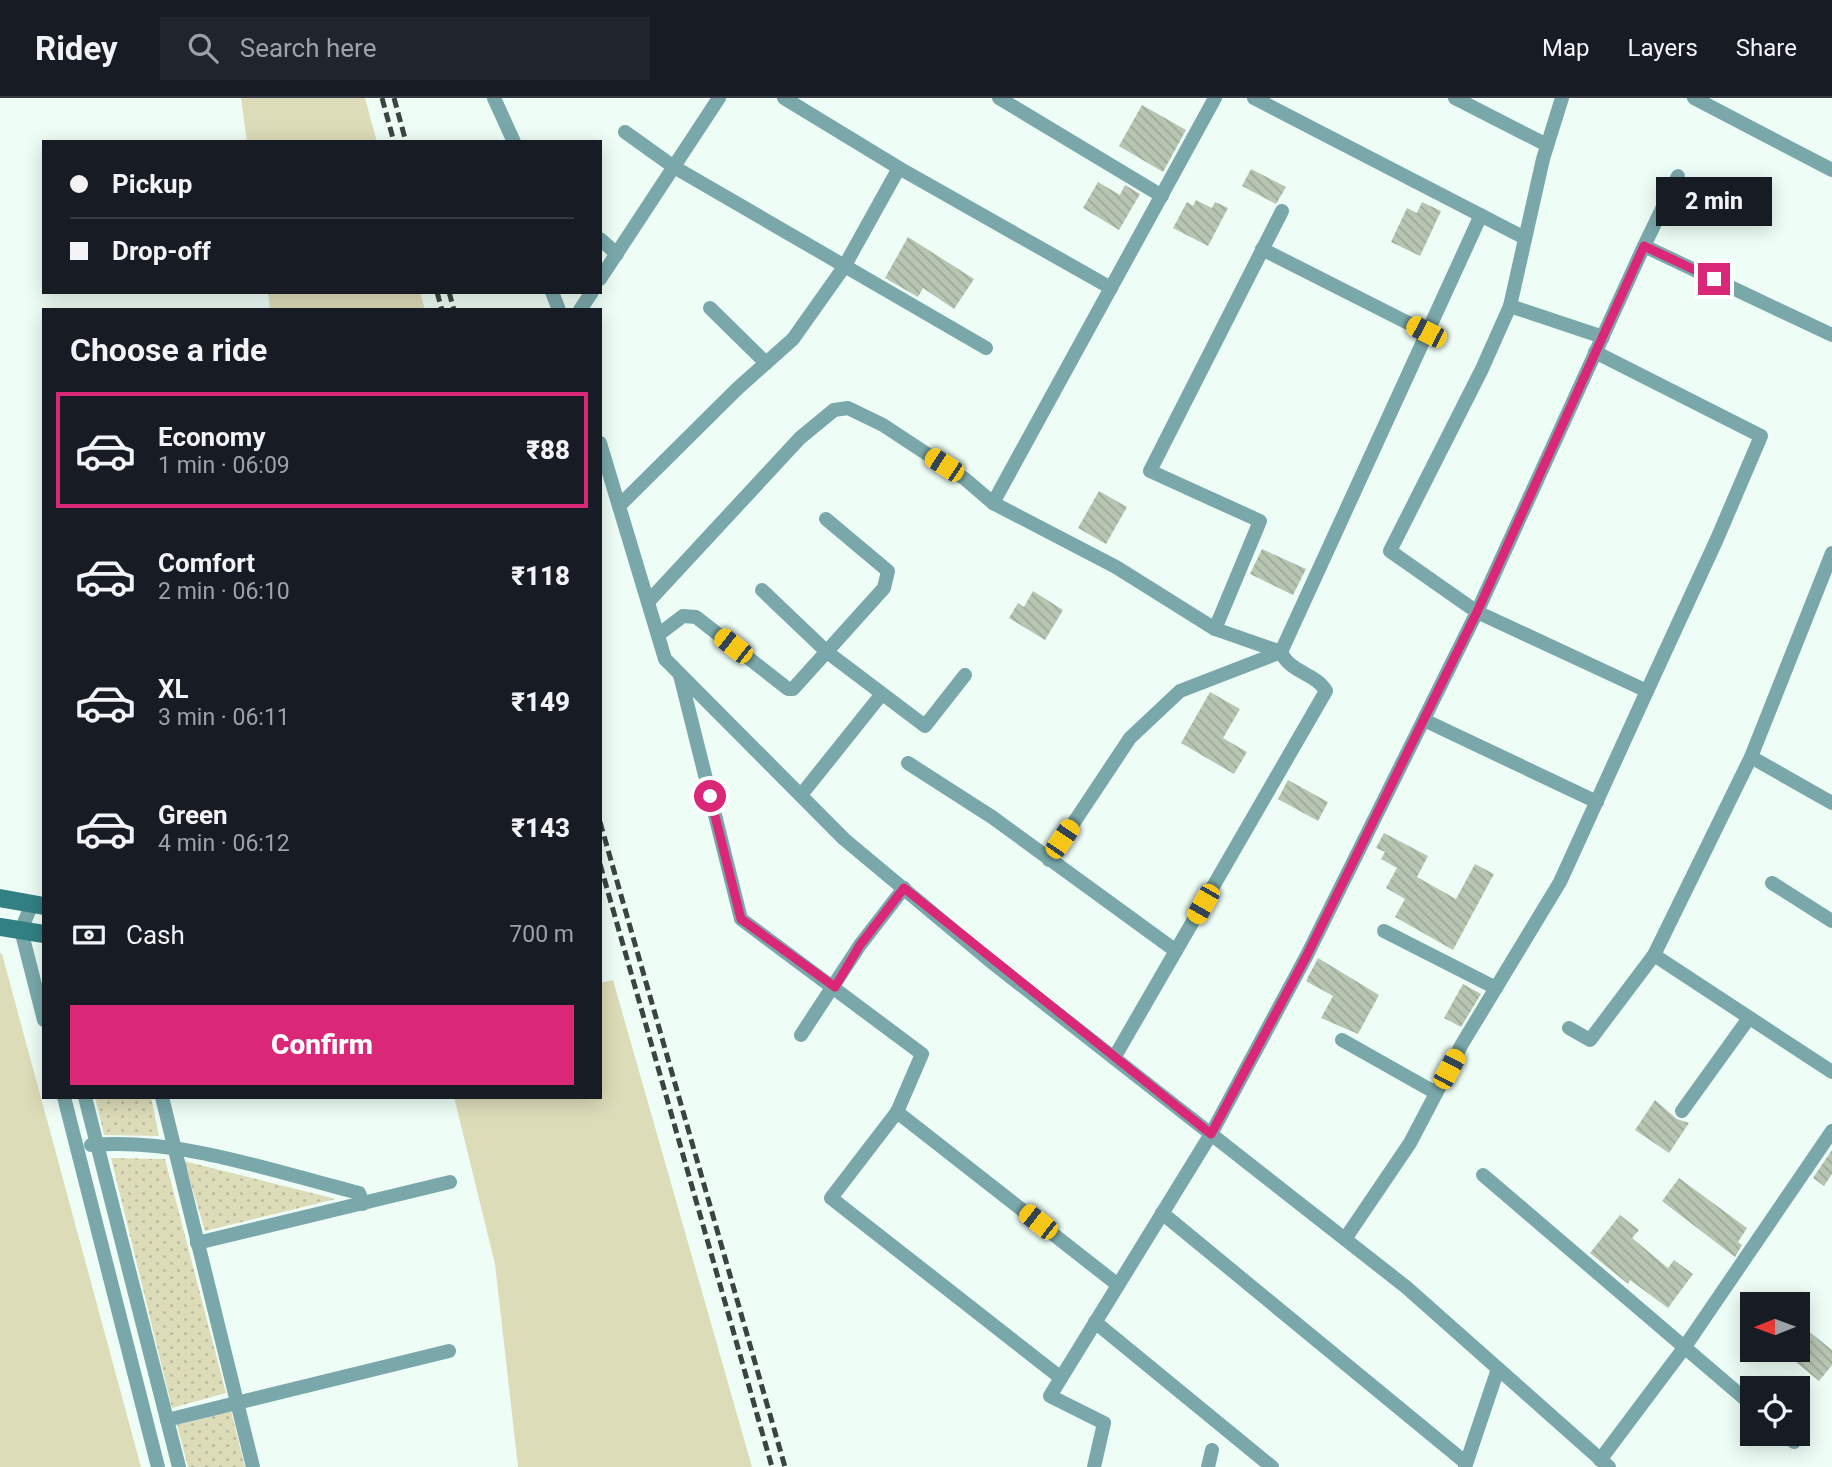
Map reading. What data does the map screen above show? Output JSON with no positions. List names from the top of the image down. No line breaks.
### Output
{"north":"left","page":{"header":"Ridey","search":"Search here","nav":["Map","Layers","Share"],"banner":["Pickup","Drop-off"],"bubble":"2 min","heading":"Choose a ride","list":[{"name":"Economy","note":"1 min · 06:09","value":"₹88"},{"name":"Comfort","note":"2 min · 06:10","value":"₹118"},{"name":"XL","note":"3 min · 06:11","value":"₹149"},{"name":"Green","note":"4 min · 06:12","value":"₹143"}],"pay":["Cash","700 m"],"buttons":"Confirm"}}
